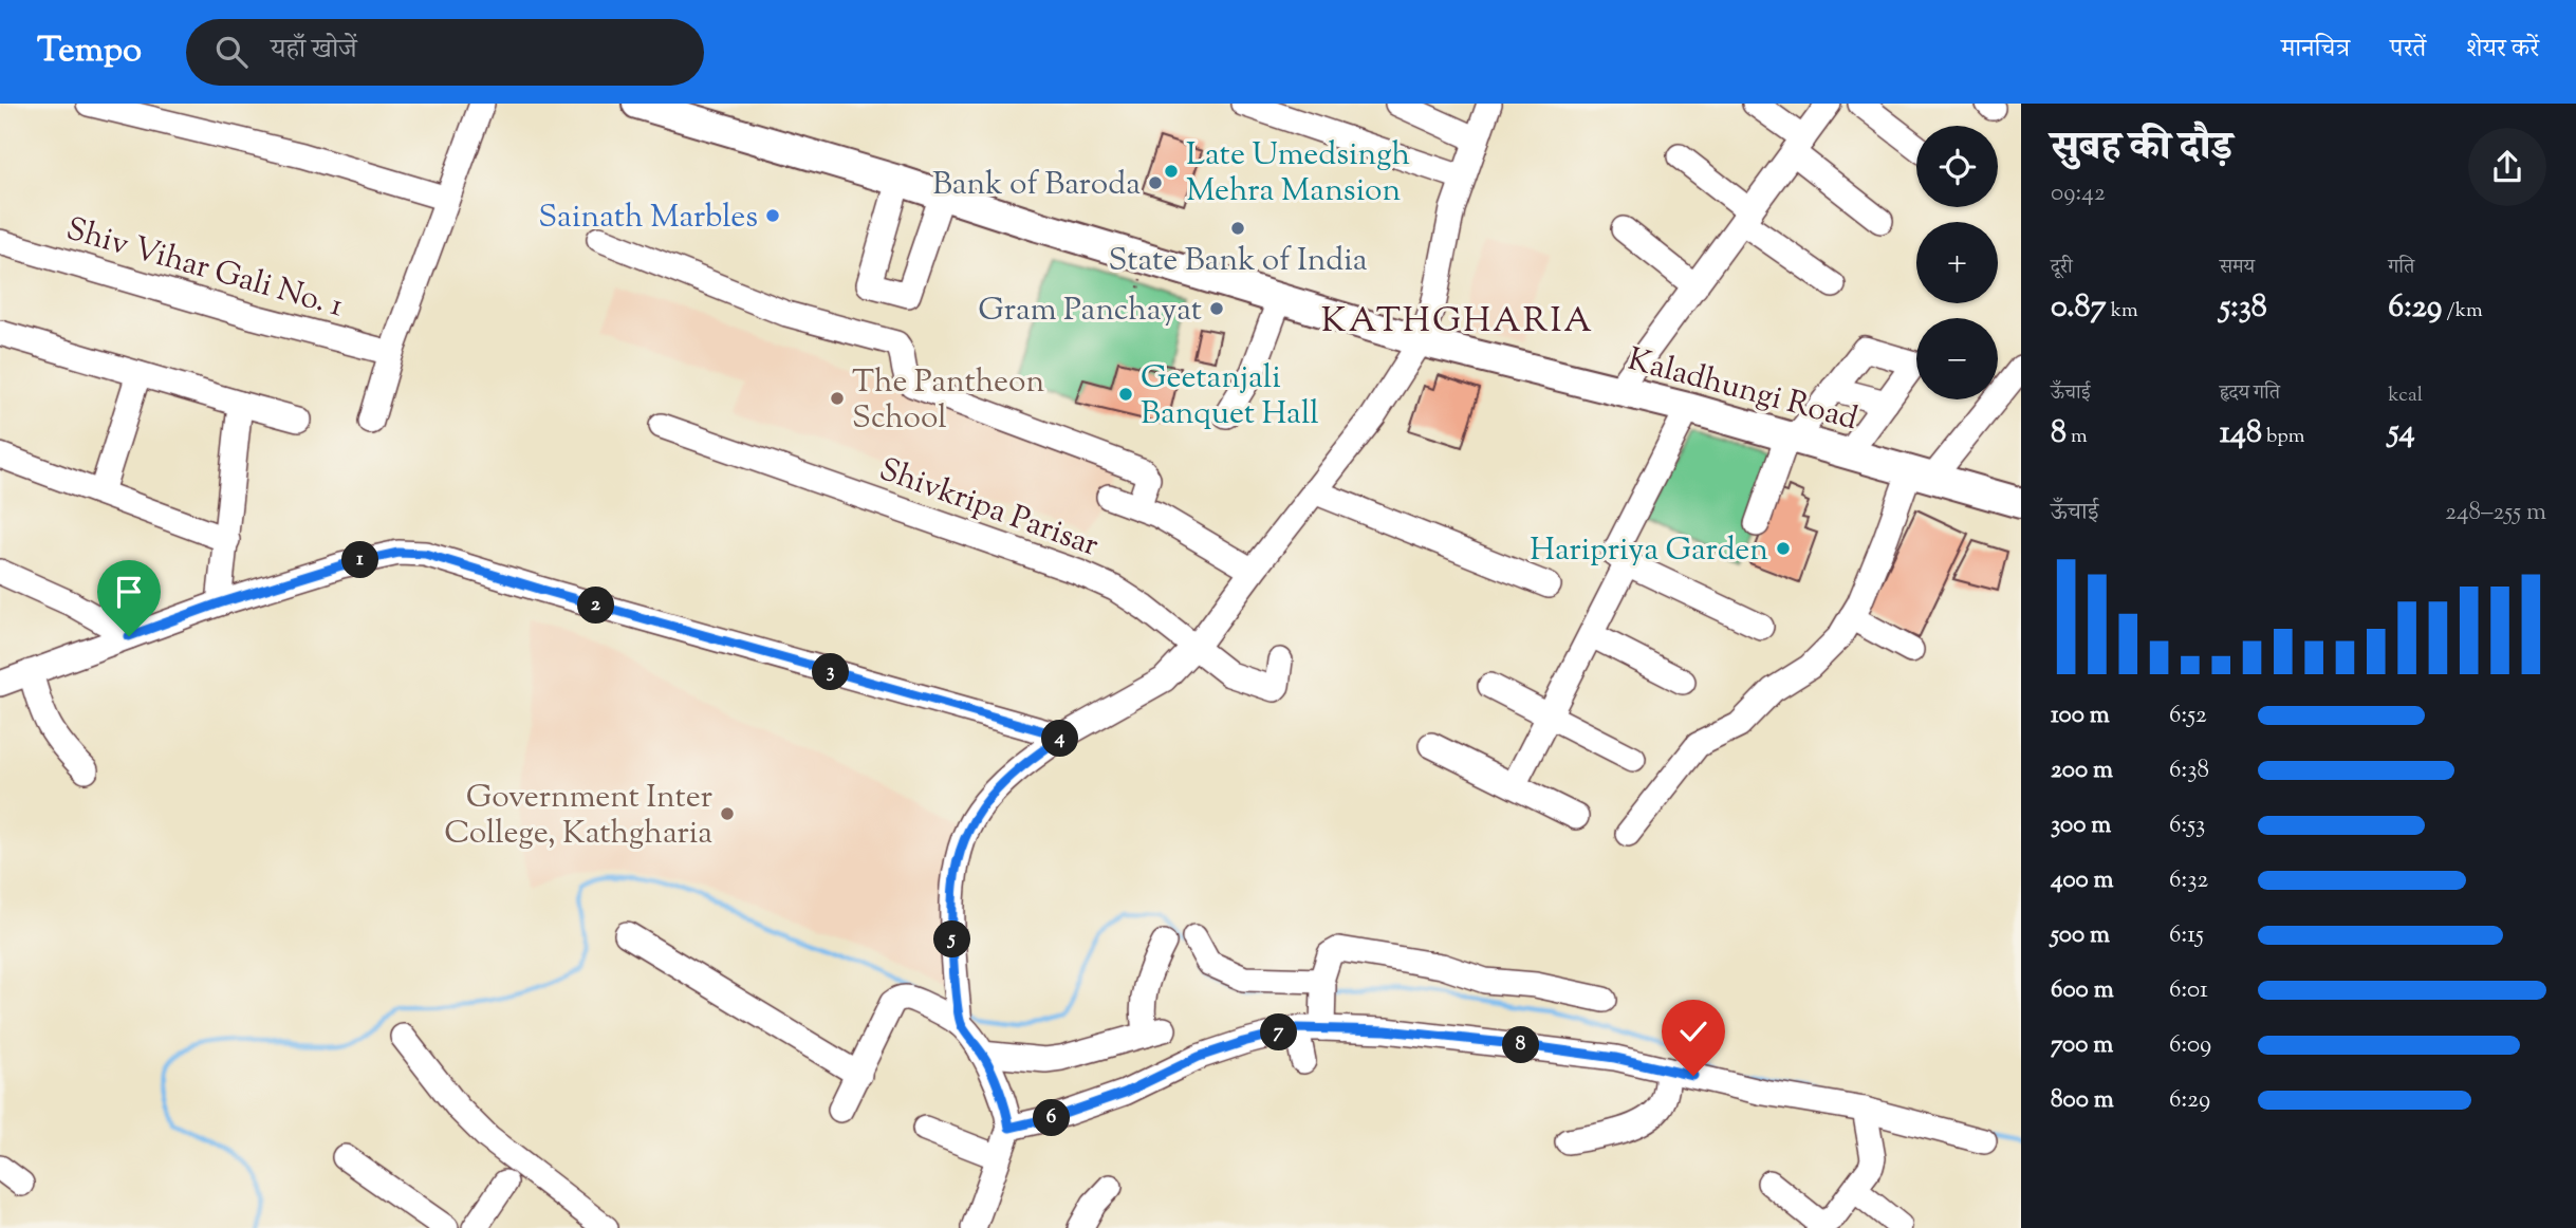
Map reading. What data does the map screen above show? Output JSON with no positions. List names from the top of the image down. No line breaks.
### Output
{"streets":{"main road":["Kaladhungi Road"],"street":["Shiv Vihar Gali No. 1","Shivkripa Parisar"]},"districts":["KATHGHARIA"],"places":["Late Umedsingh Mehra Mansion","Bank of Baroda","Sainath Marbles","State Bank of India","Gram Panchayat","Geetanjali Banquet Hall","The Pantheon School","Haripriya Garden","Government Inter College, Kathgharia"],"page":{"header":"Tempo","search":"यहाँ खोजें","nav":["मानचित्र","परतें","शेयर करें"],"heading":["सुबह की दौड़","09:42"],"map_buttons":["+","−"],"stats":[["दूरी","0.87 km"],["समय","5:38"],["गति","6:29 /km"],["ऊँचाई","8 m"],["हृदय गति","148 bpm"],["kcal","54"]],"chart":["ऊँचाई","248–255 m"],"pins":["1","2","3","4","5","7","8","6"],"list":[{"name":"100 m","note":"6:52"},{"name":"200 m","note":"6:38"},{"name":"300 m","note":"6:53"},{"name":"400 m","note":"6:32"},{"name":"500 m","note":"6:15"},{"name":"600 m","note":"6:01"},{"name":"700 m","note":"6:09"},{"name":"800 m","note":"6:29"}]}}
